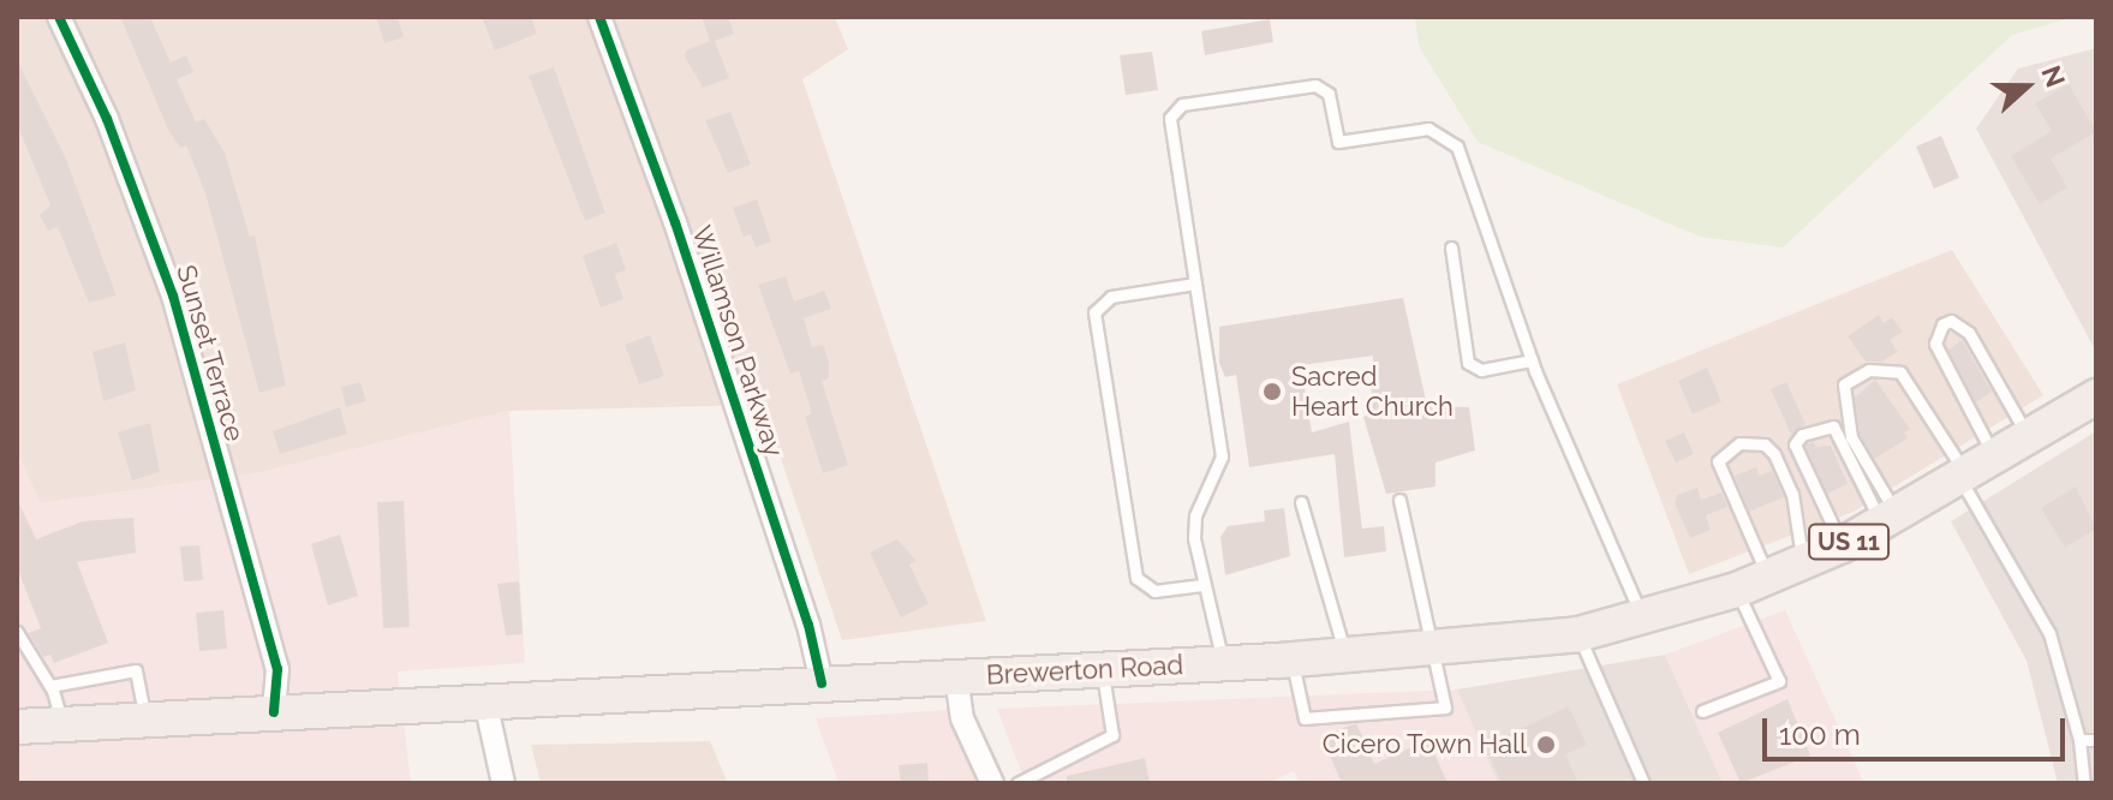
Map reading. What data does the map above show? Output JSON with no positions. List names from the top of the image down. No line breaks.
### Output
{"streets":{"main road":["US 11","Brewerton Road"],"street":["Willamson Parkway","Sunset Terrace"]},"crossings":[["Willamson Parkway","Brewerton Road"],["Sunset Terrace","Brewerton Road"]],"places":["Sacred Heart Church","Cicero Town Hall"],"scale_bar":"100 m","north":"right"}
